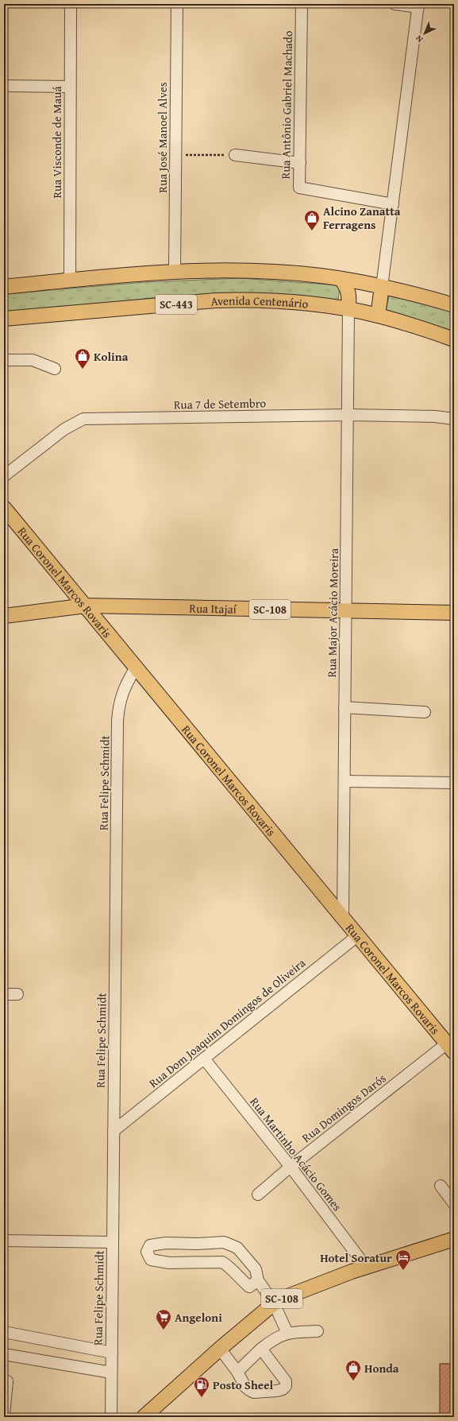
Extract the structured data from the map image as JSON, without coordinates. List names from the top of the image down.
{
  "streets": {
    "main road": [
      "Avenida Centenário",
      "SC-443",
      "Rua Coronel Marcos Rovaris",
      "Rua Itajaí",
      "SC-108"
    ],
    "street": [
      "Rua Antônio Gabriel Machado",
      "Rua José Manoel Alves",
      "Rua Visconde de Mauá",
      "Rua 7 de Setembro",
      "Rua Major Acácio Moreira",
      "Rua Felipe Schmidt",
      "Rua Dom Joaquim Domingos de Oliveira",
      "Rua Domingos Darós",
      "Rua Martinho Acácio Gomes"
    ]
  },
  "crossings": [
    ["Avenida Centenário", "Rua Major Acácio Moreira"],
    ["Rua 7 de Setembro", "Rua Major Acácio Moreira"],
    ["Rua Coronel Marcos Rovaris", "Rua Itajaí"],
    ["Rua Coronel Marcos Rovaris", "SC-108"],
    ["Rua Coronel Marcos Rovaris", "Rua Major Acácio Moreira"],
    ["Rua Coronel Marcos Rovaris", "Rua Felipe Schmidt"],
    ["Rua Coronel Marcos Rovaris", "Rua Dom Joaquim Domingos de Oliveira"],
    ["Rua Coronel Marcos Rovaris", "Rua Domingos Darós"],
    ["Rua Itajaí", "SC-108"],
    ["Rua Itajaí", "Rua Major Acácio Moreira"],
    ["SC-108", "Rua Martinho Acácio Gomes"],
    ["Rua Felipe Schmidt", "Rua Dom Joaquim Domingos de Oliveira"],
    ["Rua Dom Joaquim Domingos de Oliveira", "Rua Martinho Acácio Gomes"],
    ["Rua Domingos Darós", "Rua Martinho Acácio Gomes"]
  ],
  "places": {
    "shop": ["Alcino Zanatta Ferragens", "Kolina", "Honda"],
    "hotel": ["Hotel Soratur"],
    "supermarket": ["Angeloni"],
    "fuel station": ["Posto Sheel"]
  },
  "north": "bottom left"
}
